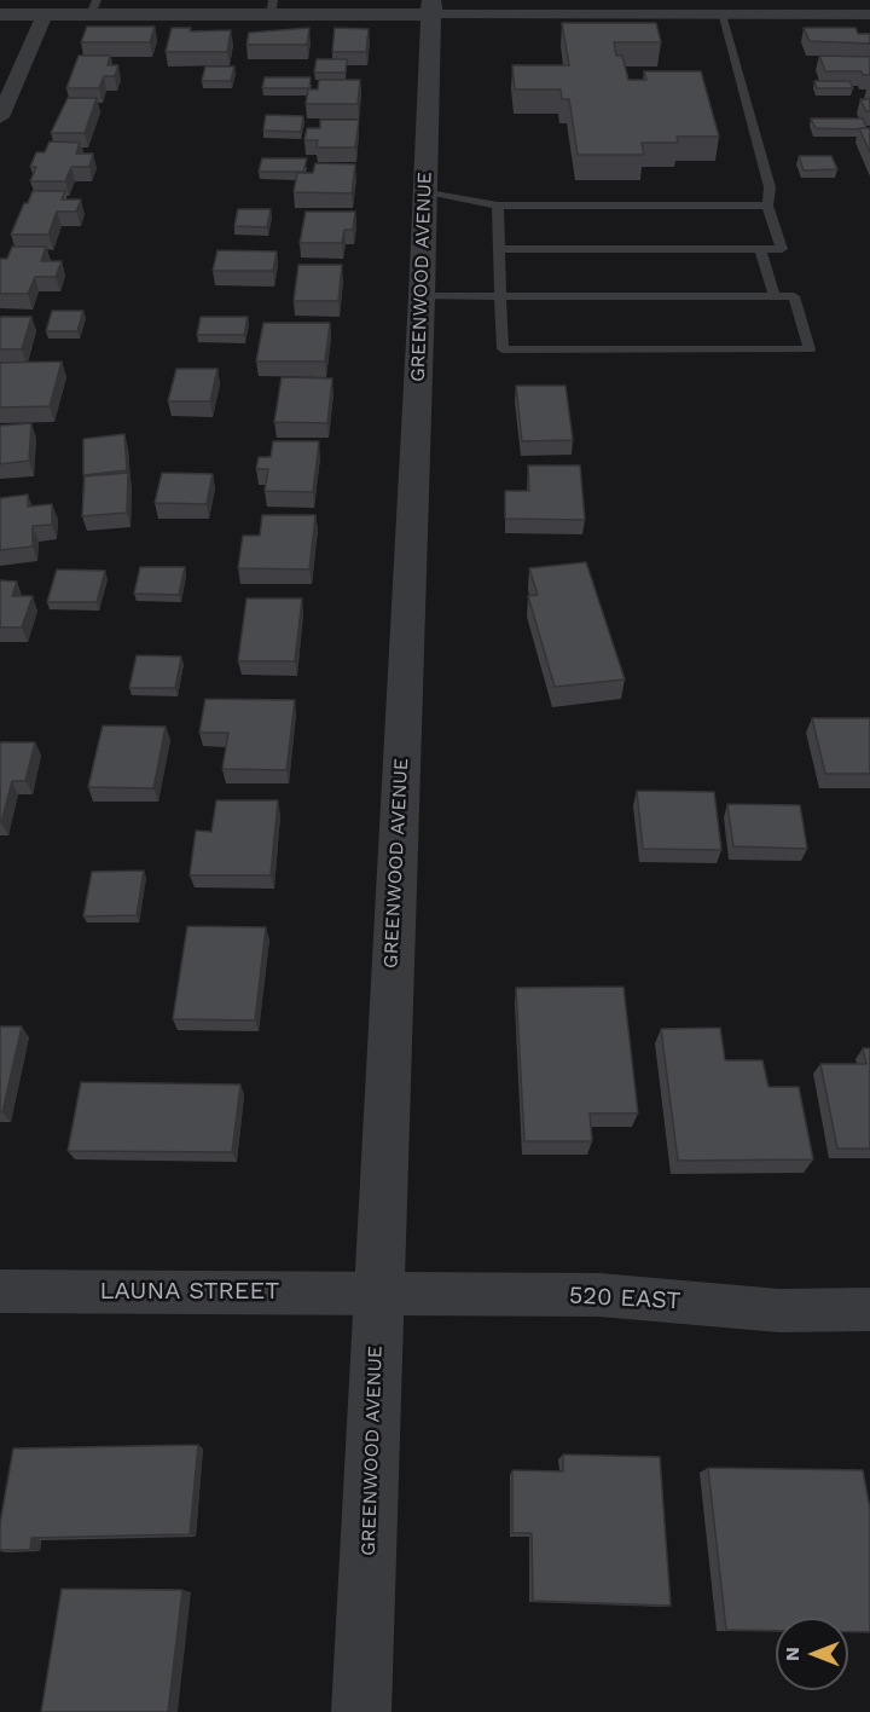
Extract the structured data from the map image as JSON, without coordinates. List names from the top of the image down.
{
  "streets": {
    "street": ["GREENWOOD AVENUE", "LAUNA STREET", "520 EAST"]
  },
  "crossings": [
    ["GREENWOOD AVENUE", "LAUNA STREET"],
    ["GREENWOOD AVENUE", "520 EAST"],
    ["LAUNA STREET", "520 EAST"]
  ],
  "north": "left"
}
